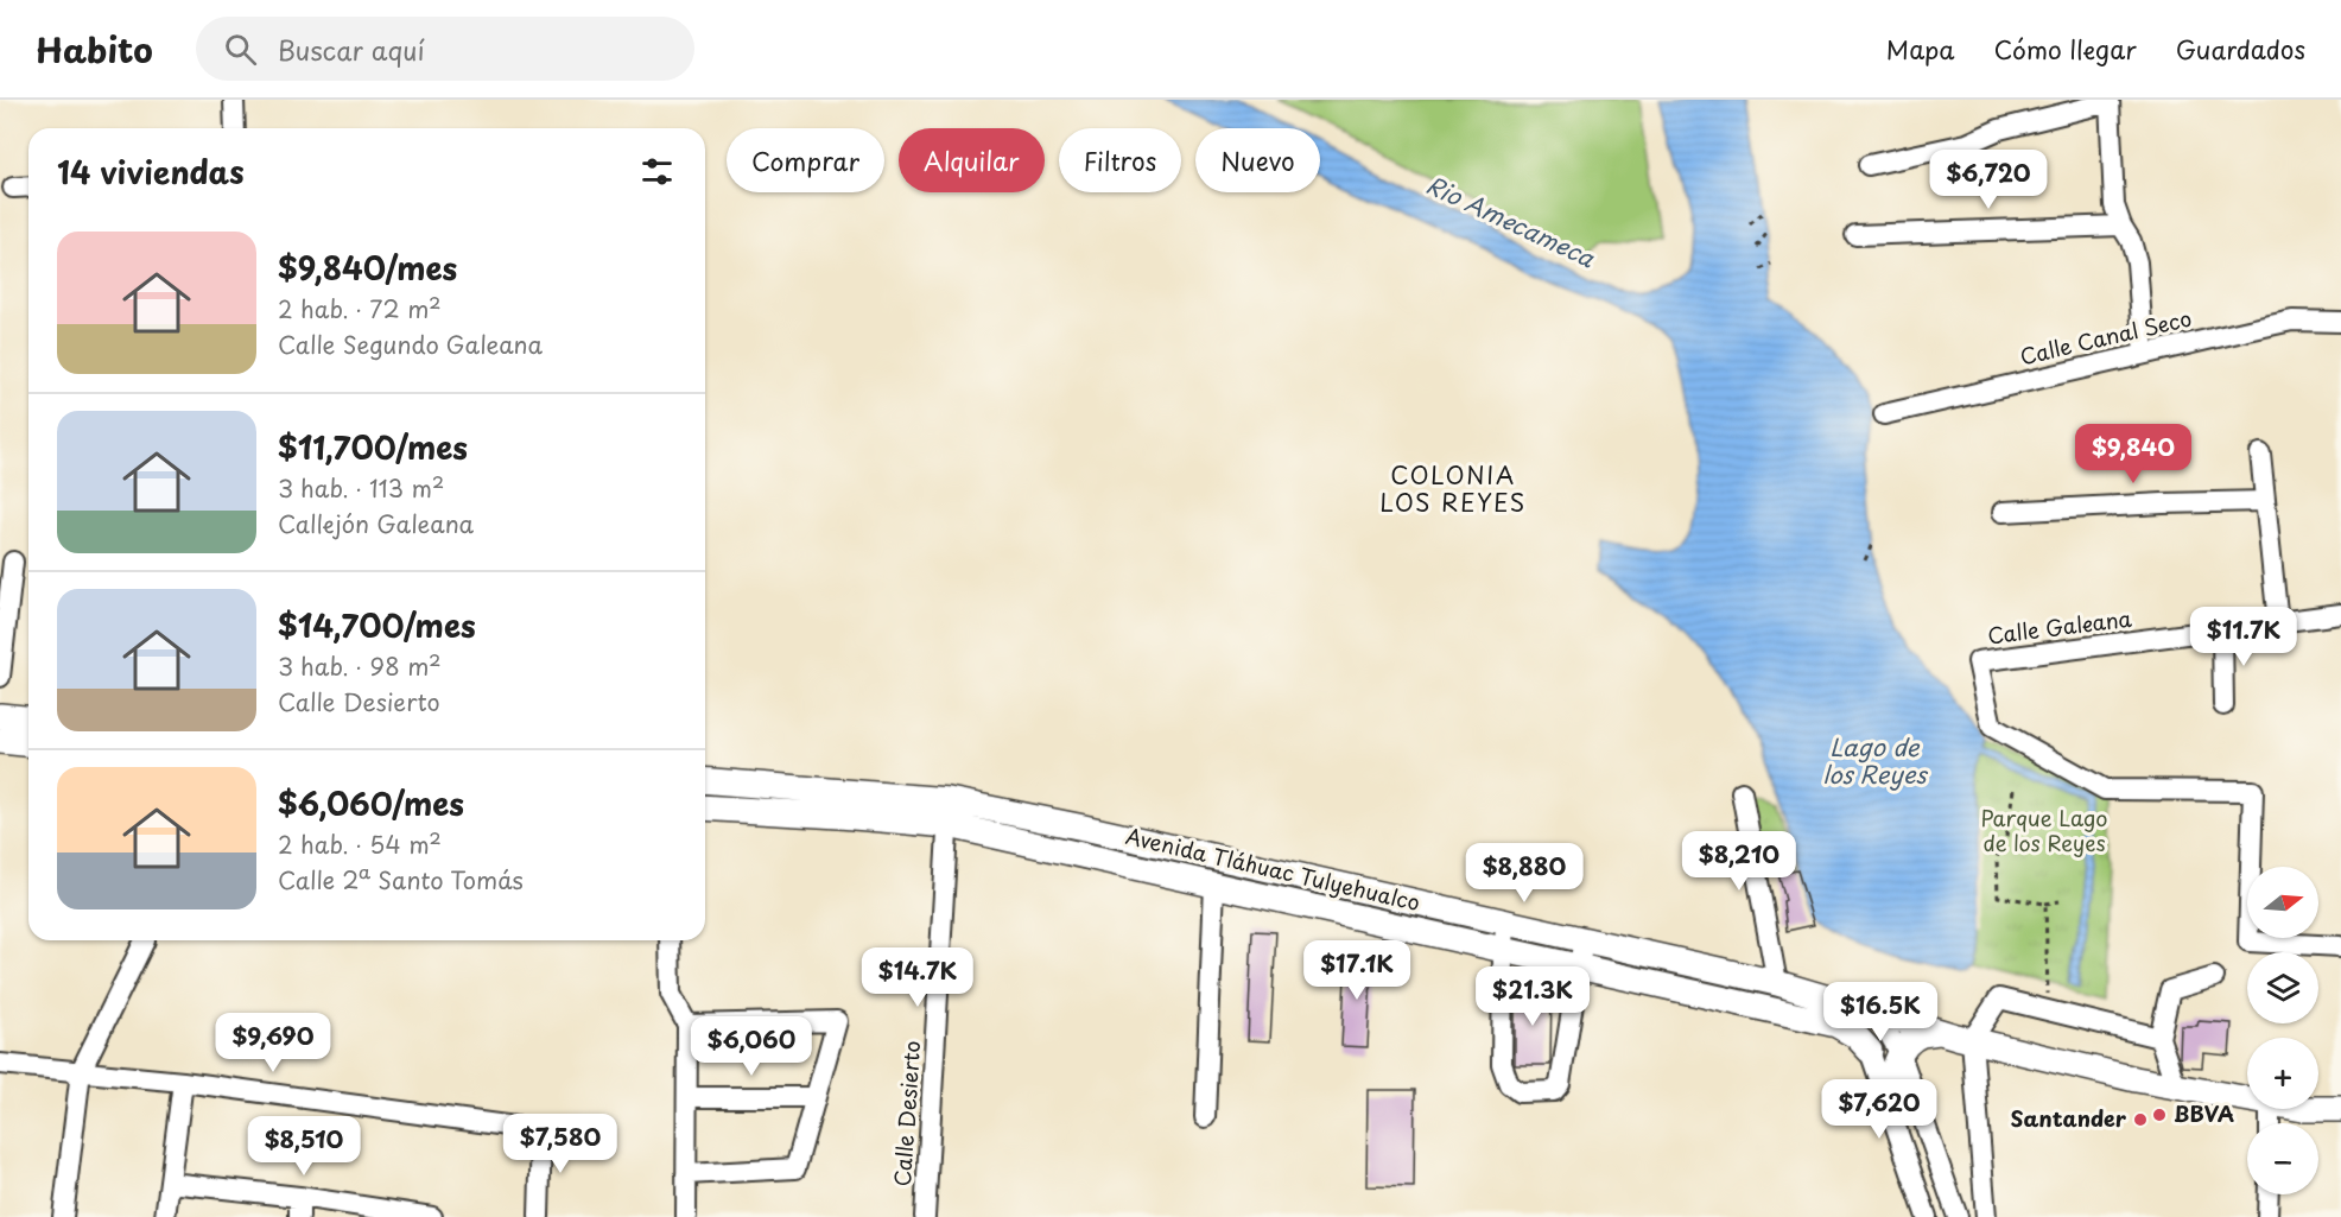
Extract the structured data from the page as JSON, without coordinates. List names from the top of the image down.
{
  "streets": {
    "main road": ["Avenida Tláhuac Tulyehualco"],
    "street": ["Calle Canal Seco", "Calle Galeana", "Calle Desierto"]
  },
  "crossings": [
    ["Avenida Tláhuac Tulyehualco", "Calle Desierto"]
  ],
  "districts": ["COLONIA LOS REYES"],
  "water": ["Rio Amecameca", "Lago de los Reyes"],
  "parks": ["Parque Lago de los Reyes"],
  "places": ["BBVA", "Santander"],
  "north": "right",
  "page": {
    "header": "Habito",
    "search": "Buscar aquí",
    "nav": ["Mapa", "Cómo llegar", "Guardados"],
    "chip": [
      "Comprar",
      "Alquilar",
      "Filtros",
      "Nuevo"
    ],
    "heading": "14 viviendas",
    "price": [
      "$6,720",
      "$9,840",
      "$11.7K",
      "$8,210",
      "$8,880",
      "$17.1K",
      "$14.7K",
      "$21.3K",
      "$16.5K",
      "$9,690",
      "$6,060",
      "$7,620",
      "$7,580",
      "$8,510"
    ],
    "list": [
      {
        "name": "$9,840/mes",
        "note": "2 hab. · 72 m² · Calle Segundo Galeana"
      },
      {
        "name": "$11,700/mes",
        "note": "3 hab. · 113 m² · Callejón Galeana"
      },
      {
        "name": "$14,700/mes",
        "note": "3 hab. · 98 m² · Calle Desierto"
      },
      {
        "name": "$6,060/mes",
        "note": "2 hab. · 54 m² · Calle 2ª Santo Tomás"
      }
    ],
    "map_buttons": ["+", "−"]
  }
}
